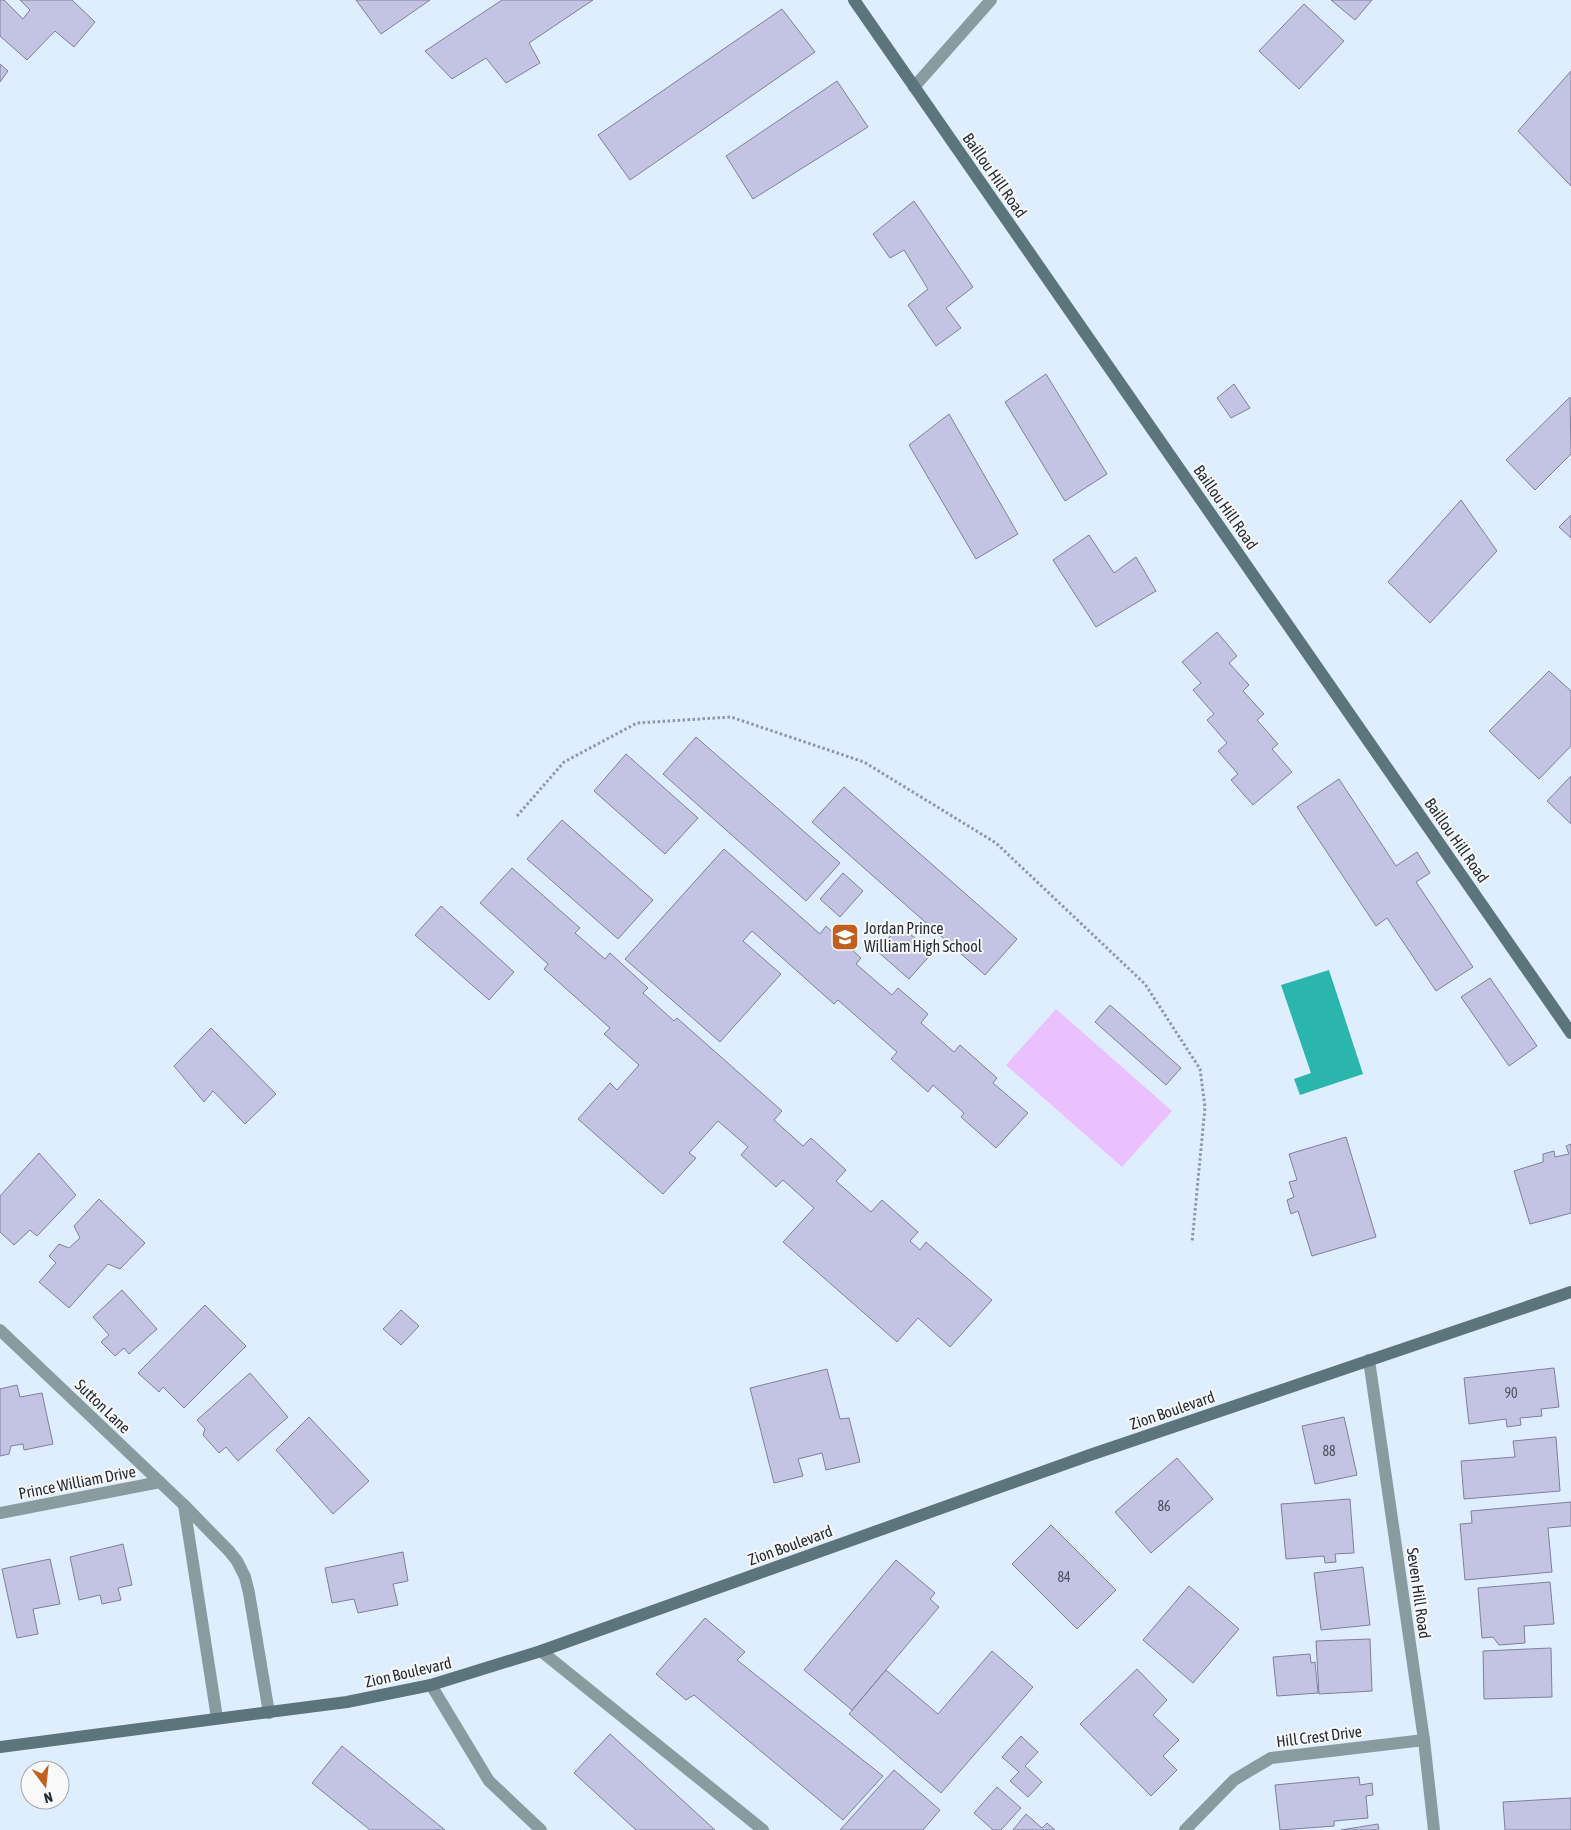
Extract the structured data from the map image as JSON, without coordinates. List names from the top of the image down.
{
  "streets": {
    "main road": ["Baillou Hill Road", "Zion Boulevard"],
    "street": [
      "Sutton Lane",
      "Prince William Drive",
      "Seven Hill Road",
      "Hill Crest Drive"
    ]
  },
  "crossings": [
    ["Sutton Lane", "Zion Boulevard"],
    ["Sutton Lane", "Prince William Drive"],
    ["Zion Boulevard", "Seven Hill Road"],
    ["Seven Hill Road", "Hill Crest Drive"]
  ],
  "places": {
    "school or university": ["Jordan Prince William High School"]
  },
  "house_numbers": [
    "90",
    "88",
    "86",
    "84"
  ],
  "north": "bottom"
}
